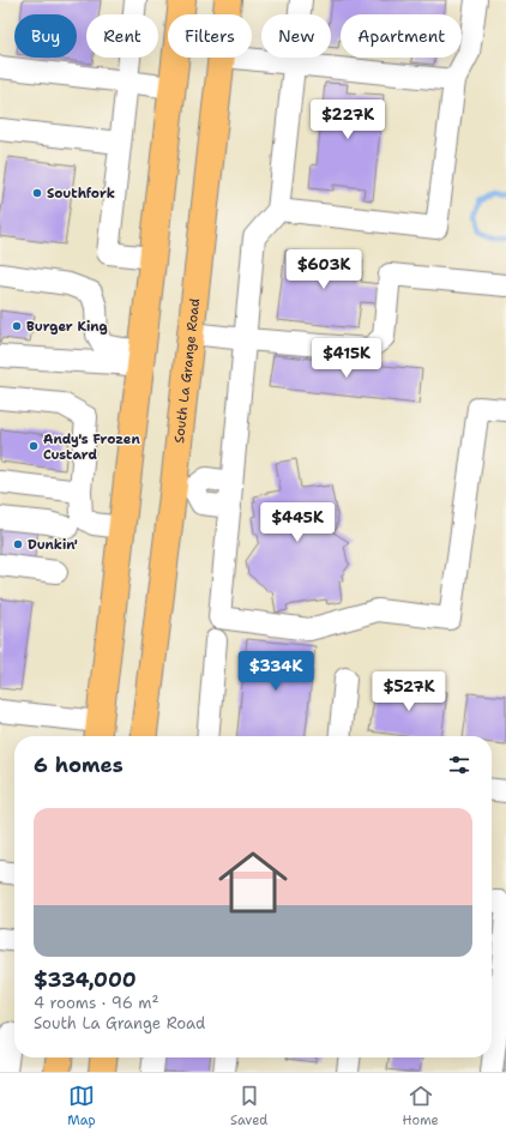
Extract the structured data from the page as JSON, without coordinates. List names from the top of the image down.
{
  "streets": {
    "highway": ["South La Grange Road"]
  },
  "places": [
    "Southfork",
    "Burger King",
    "Andy's Frozen Custard",
    "Dunkin'"
  ],
  "page": {
    "chip": [
      "Buy",
      "Rent",
      "Filters",
      "New",
      "Apartment"
    ],
    "price": [
      "$227K",
      "$603K",
      "$415K",
      "$445K",
      "$334K",
      "$527K"
    ],
    "heading": "6 homes",
    "list": [
      {
        "name": "$334,000",
        "note": "4 rooms · 96 m² · South La Grange Road"
      }
    ],
    "tabs": ["Map", "Saved", "Home"]
  }
}
